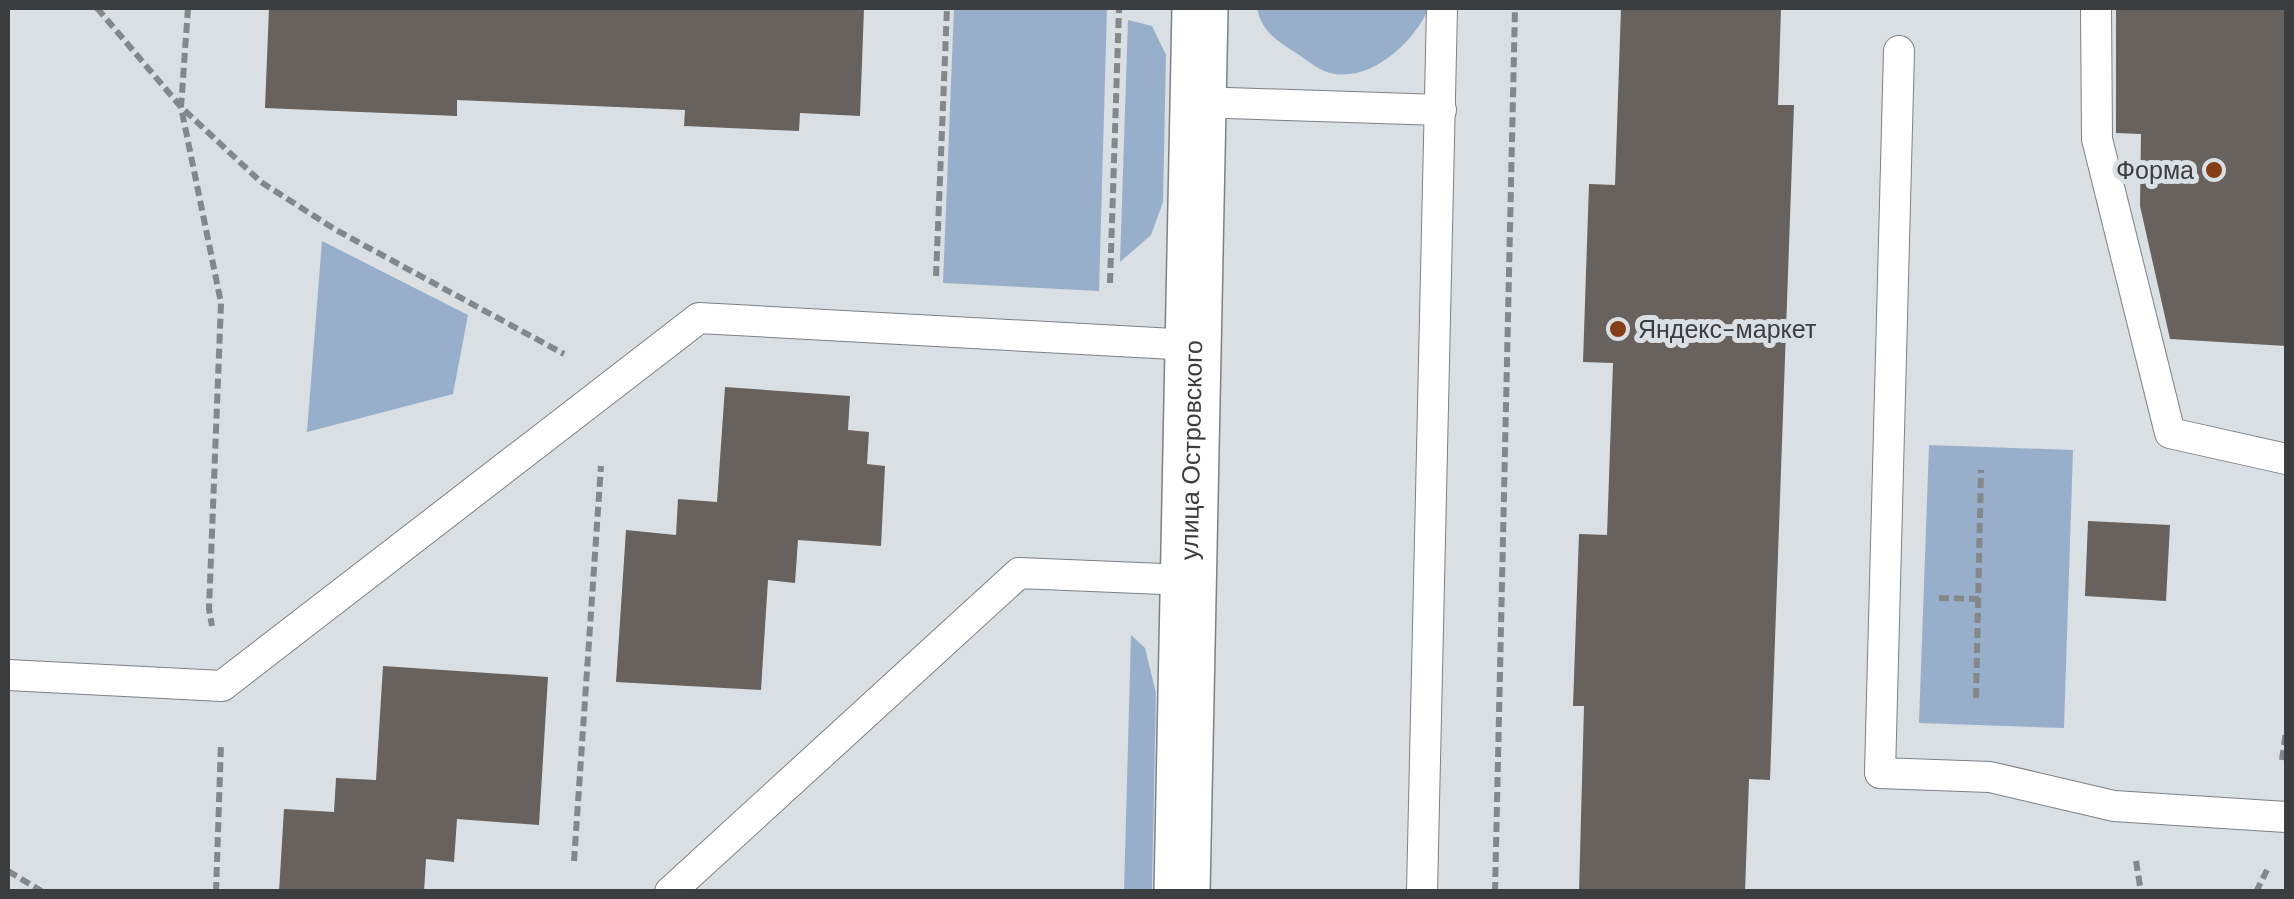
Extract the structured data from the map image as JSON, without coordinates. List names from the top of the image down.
{
  "streets": {
    "street": ["улица Островского"]
  },
  "places": ["Форма", "Яндекс-маркет"]
}
